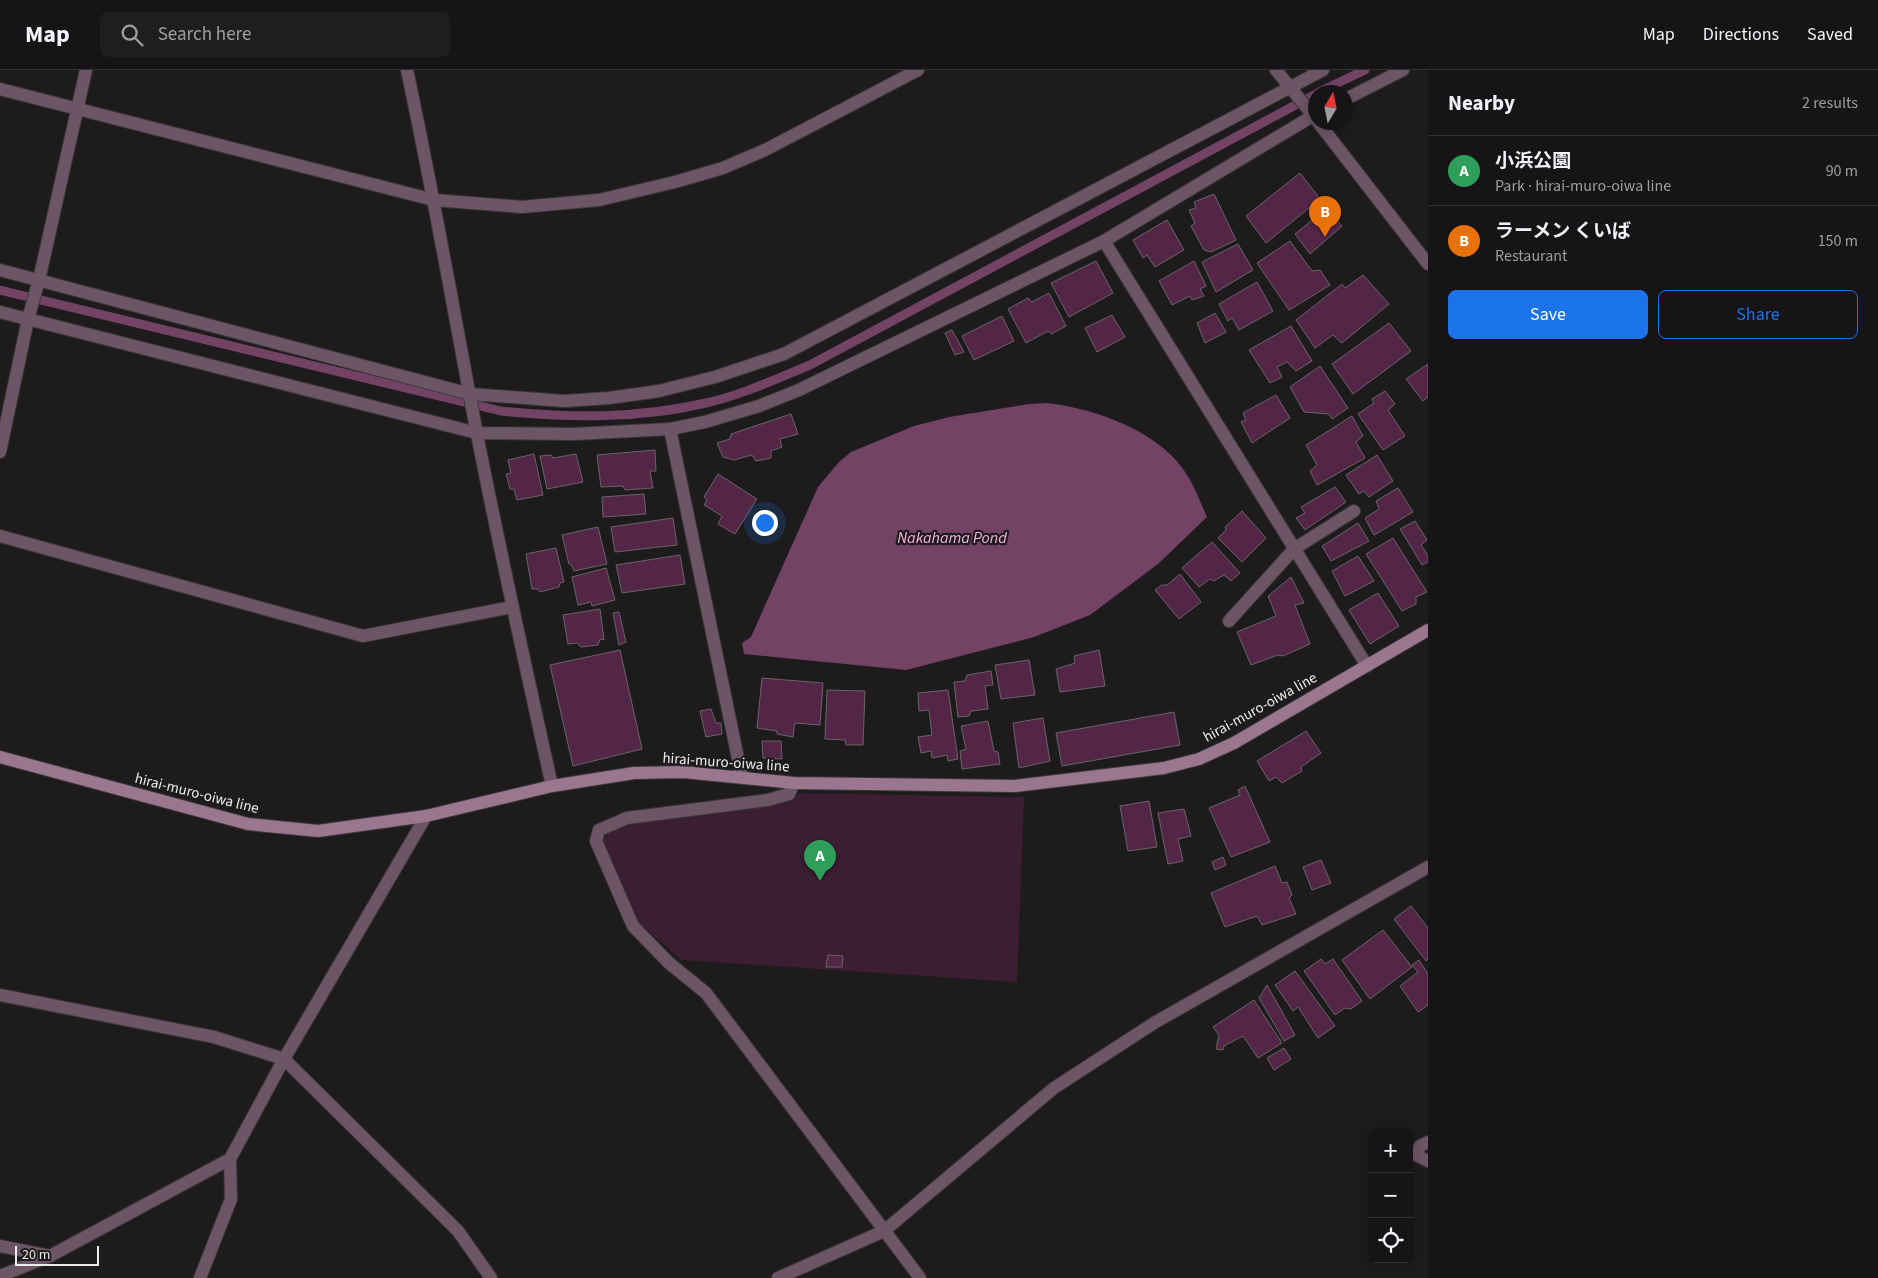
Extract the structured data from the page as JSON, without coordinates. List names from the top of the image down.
{
  "streets": {
    "main road": ["hirai-muro-oiwa line"]
  },
  "water": ["Nakahama Pond"],
  "scale_bar": "20 m",
  "north": "top",
  "page": {
    "header": "Map",
    "search": "Search here",
    "nav": ["Map", "Directions", "Saved"],
    "heading": ["Nearby", "2 results"],
    "list": [
      {
        "mark": "A",
        "name": "小浜公園",
        "note": "Park · hirai-muro-oiwa line",
        "value": "90 m"
      },
      {
        "mark": "B",
        "name": "ラーメン くいば",
        "note": "Restaurant",
        "value": "150 m"
      }
    ],
    "pins": ["B", "A"],
    "buttons": ["Save", "Share"],
    "map_buttons": ["+", "−"],
    "scale": "20 m"
  }
}
